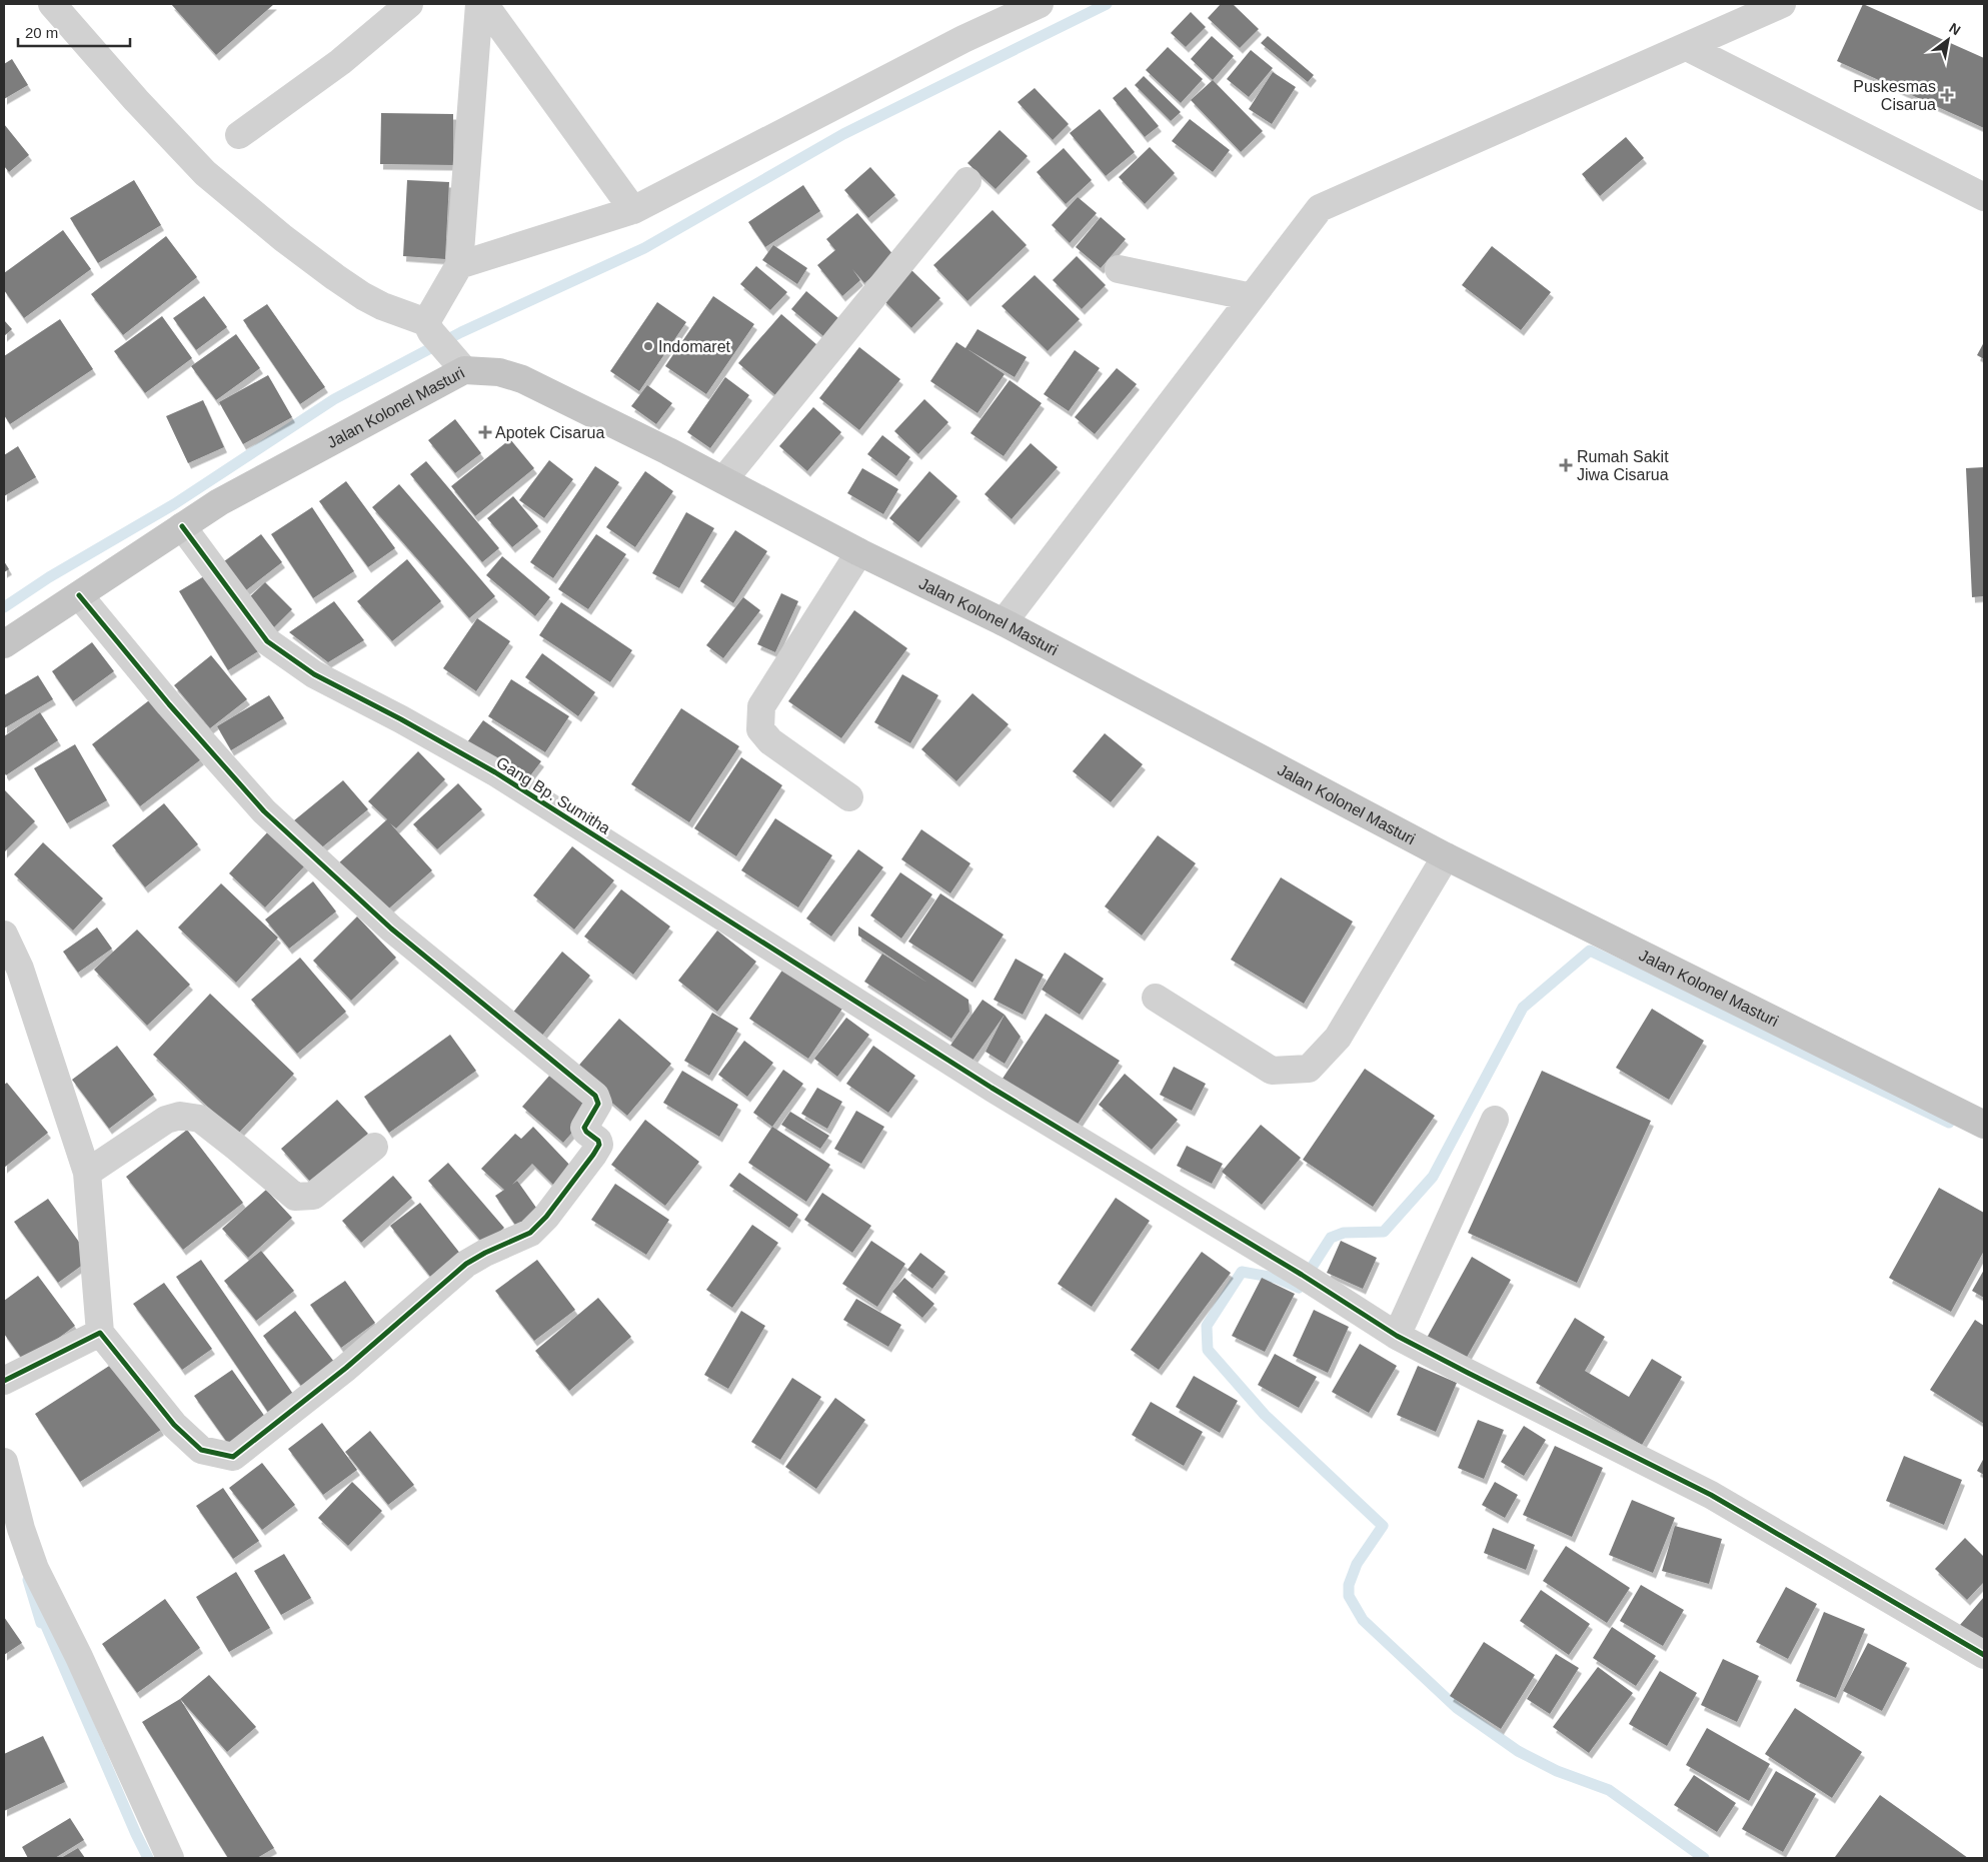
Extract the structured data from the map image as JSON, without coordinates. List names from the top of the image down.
{
  "streets": {
    "main road": ["Jalan Kolonel Masturi"],
    "street": ["Gang Bp. Sumitha"]
  },
  "crossings": [
    ["Jalan Kolonel Masturi", "Gang Bp. Sumitha"]
  ],
  "places": {
    "health": ["Puskesmas Cisarua", "Apotek Cisarua", "Rumah Sakit Jiwa Cisarua"],
    "other": ["Indomaret"]
  },
  "scale_bar": "20 m",
  "north": "top right"
}
